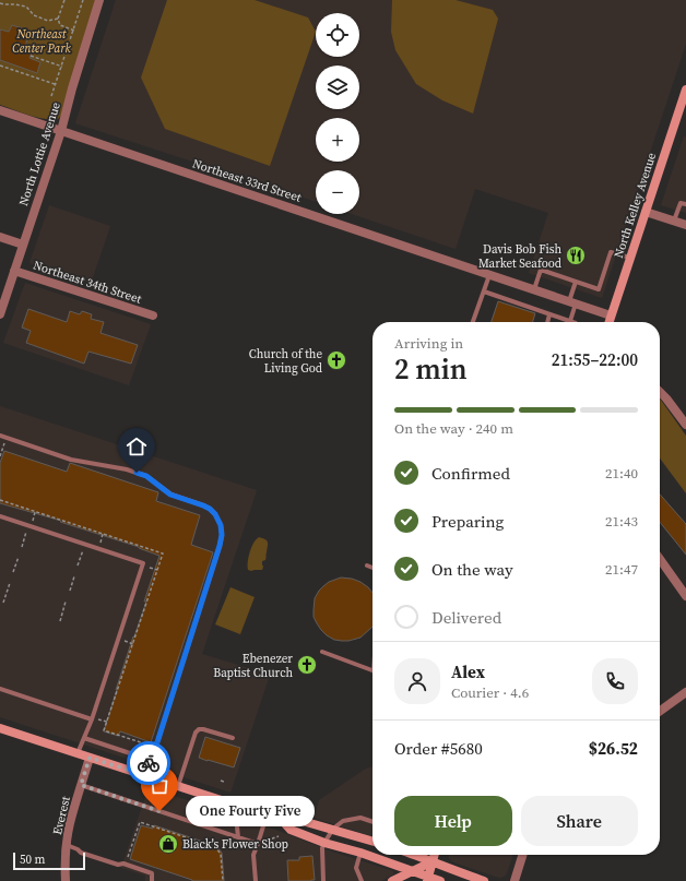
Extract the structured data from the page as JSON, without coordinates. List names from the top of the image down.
{
  "streets": {
    "main road": ["North Kelley Avenue"],
    "street": [
      "North Lottie Avenue",
      "Northeast 33rd Street",
      "Northeast 34th Street",
      "Everest"
    ]
  },
  "crossings": [
    ["North Lottie Avenue", "Northeast 33rd Street"],
    ["North Lottie Avenue", "Northeast 34th Street"],
    ["Northeast 33rd Street", "North Kelley Avenue"]
  ],
  "parks": ["Northeast Center Park"],
  "places": {
    "restaurant": ["Davis Bob Fish Market Seafood"],
    "church": ["Church of the Living God", "Ebenezer Baptist Church"],
    "other": ["One Fourty Five"],
    "shop": ["Black's Flower Shop"]
  },
  "scale_bar": "50 m",
  "page": {
    "map_buttons": ["+", "−"],
    "heading": ["2 min", "Arriving in", "21:55–22:00"],
    "panel": [
      "Alex",
      "Courier · 4.6",
      "Order #5680",
      "$26.52"
    ],
    "bar": "On the way · 240 m",
    "list": [
      ["Confirmed", "21:40"],
      ["Preparing", "21:43"],
      ["On the way", "21:47"],
      "Delivered"
    ],
    "buttons": ["Help", "Share"],
    "bubble": "One Fourty Five",
    "scale": "50 m"
  }
}
